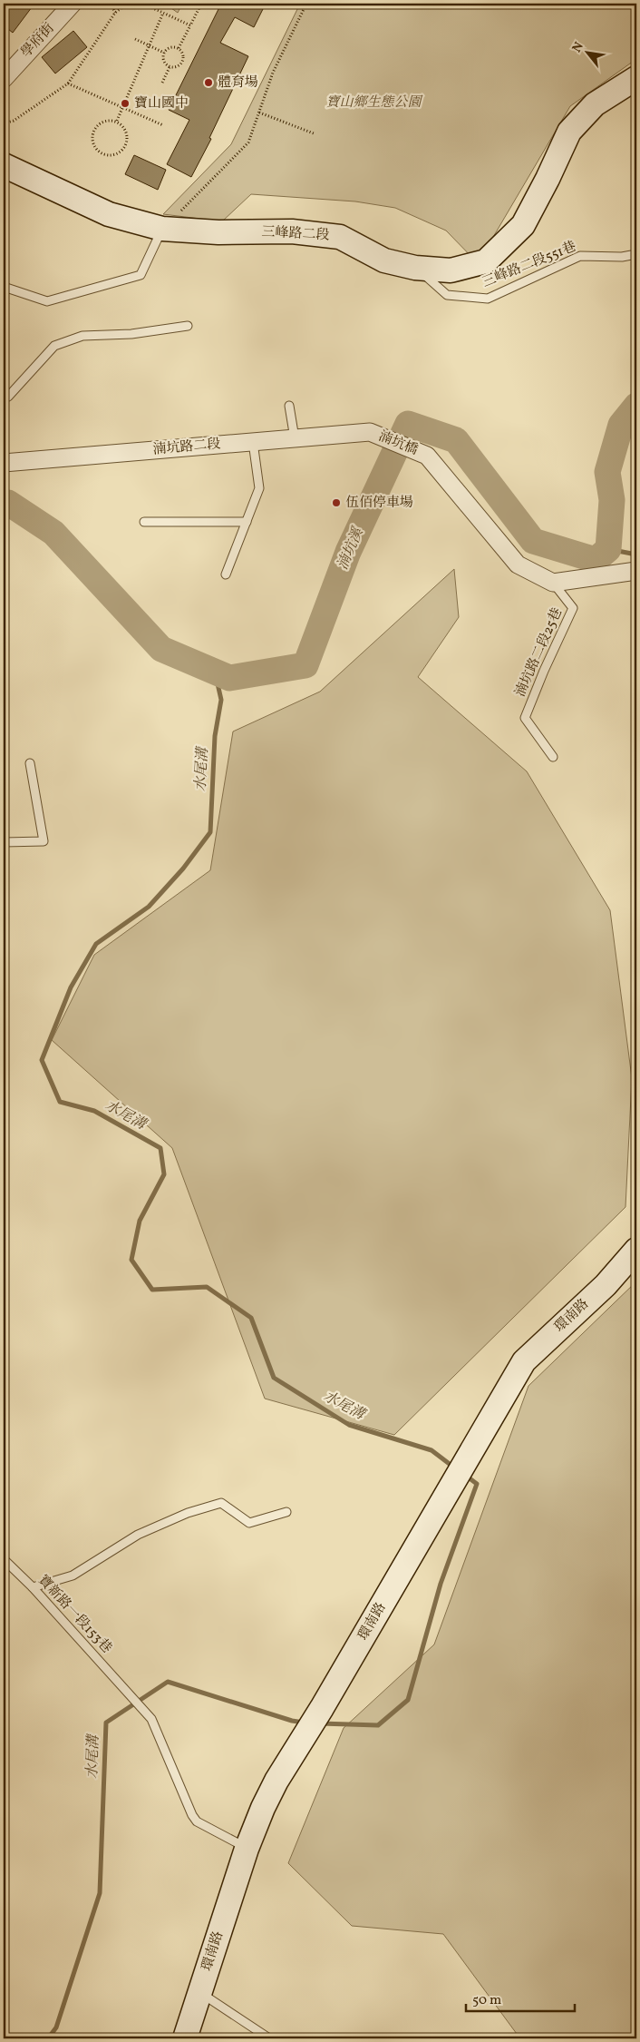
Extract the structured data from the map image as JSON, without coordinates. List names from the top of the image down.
{
  "streets": {
    "street": [
      "學府街",
      "三峰路二段",
      "湳坑橋",
      "湳坑路二段",
      "環南路"
    ],
    "lane": ["三峰路二段551巷", "湳坑路二段25巷", "寶新路一段153巷"]
  },
  "crossings": [
    ["三峰路二段", "三峰路二段551巷"],
    ["湳坑橋", "湳坑路二段"],
    ["湳坑橋", "湳坑路二段25巷"],
    ["環南路", "寶新路一段153巷"]
  ],
  "water": ["湳坑溪", "水尾溝"],
  "parks": ["寶山鄉生態公園"],
  "places": ["體育場", "寶山國中", "伍佰停車場"],
  "scale_bar": "50 m",
  "north": "top left"
}
